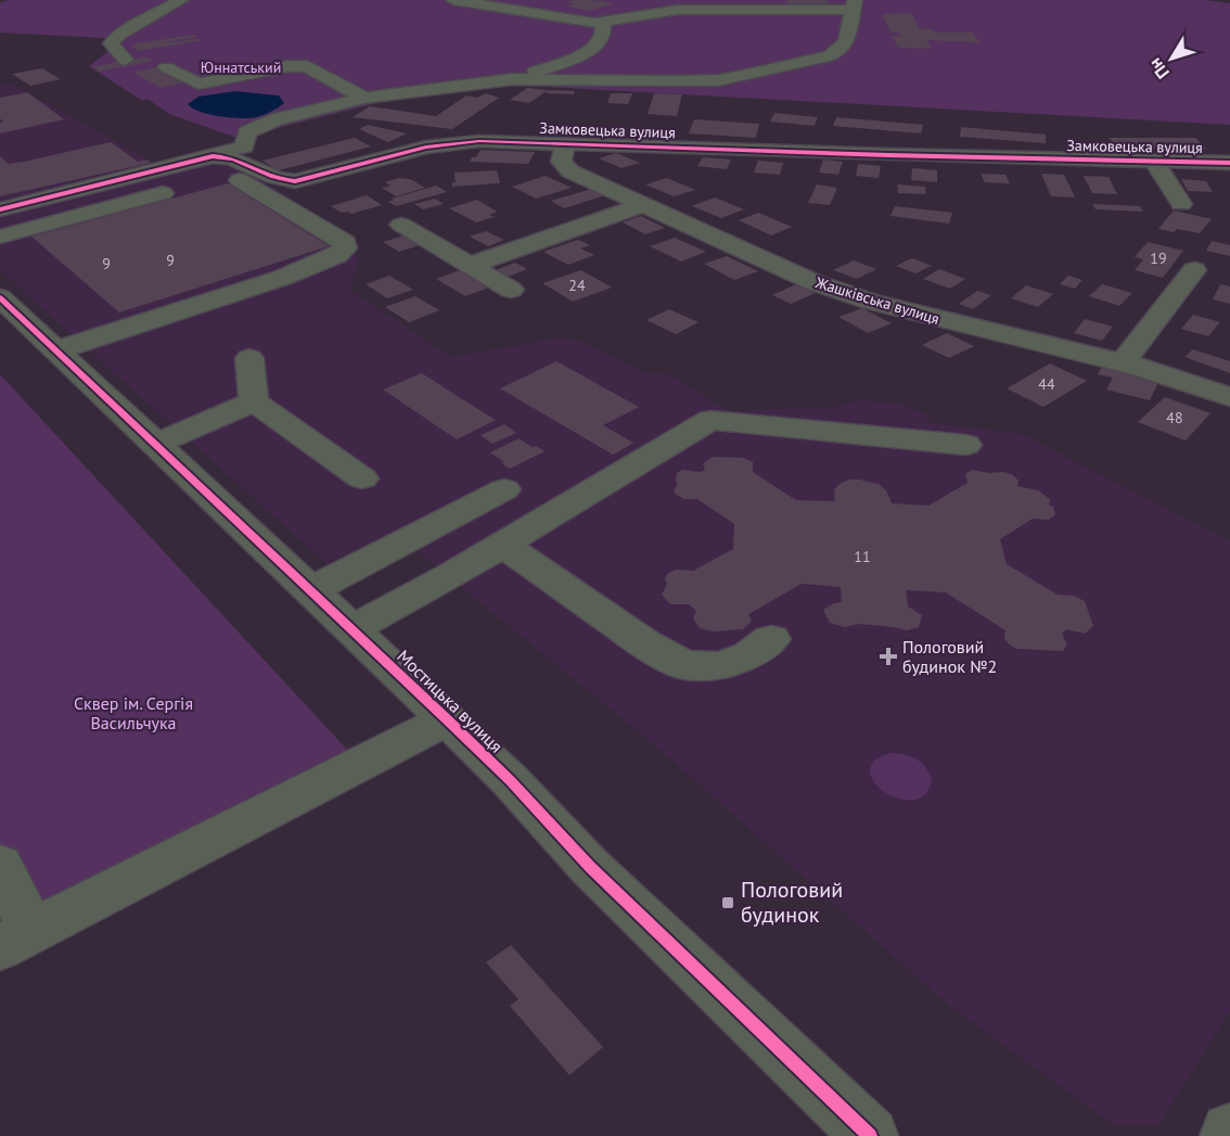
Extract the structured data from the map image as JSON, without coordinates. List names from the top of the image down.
{
  "streets": {
    "street": ["Замковецька вулиця", "Жашківська вулиця", "Мостицька вулиця"]
  },
  "crossings": [
    ["Замковецька вулиця", "Жашківська вулиця"]
  ],
  "parks": ["Юннатський", "Сквер ім. Сергія Васильчука"],
  "places": {
    "health": ["Пологовий будинок №2"],
    "transit": ["Пологовий будинок"]
  },
  "house_numbers": [
    "19",
    "9",
    "9",
    "24",
    "44",
    "48",
    "11"
  ],
  "north": "bottom left"
}
